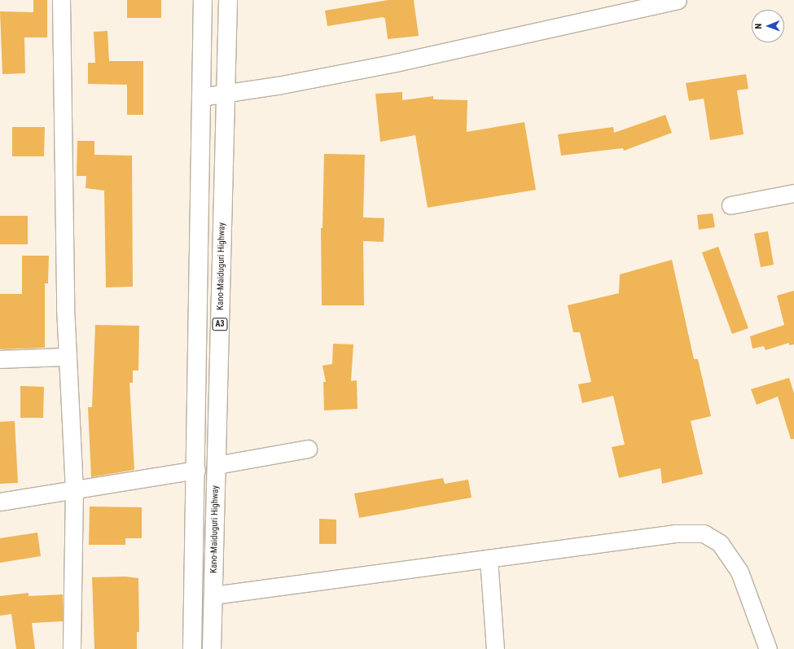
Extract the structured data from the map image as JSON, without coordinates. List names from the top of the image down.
{
  "streets": {
    "highway": ["Kano-Maiduguri Highway", "A3"]
  },
  "north": "left"
}
